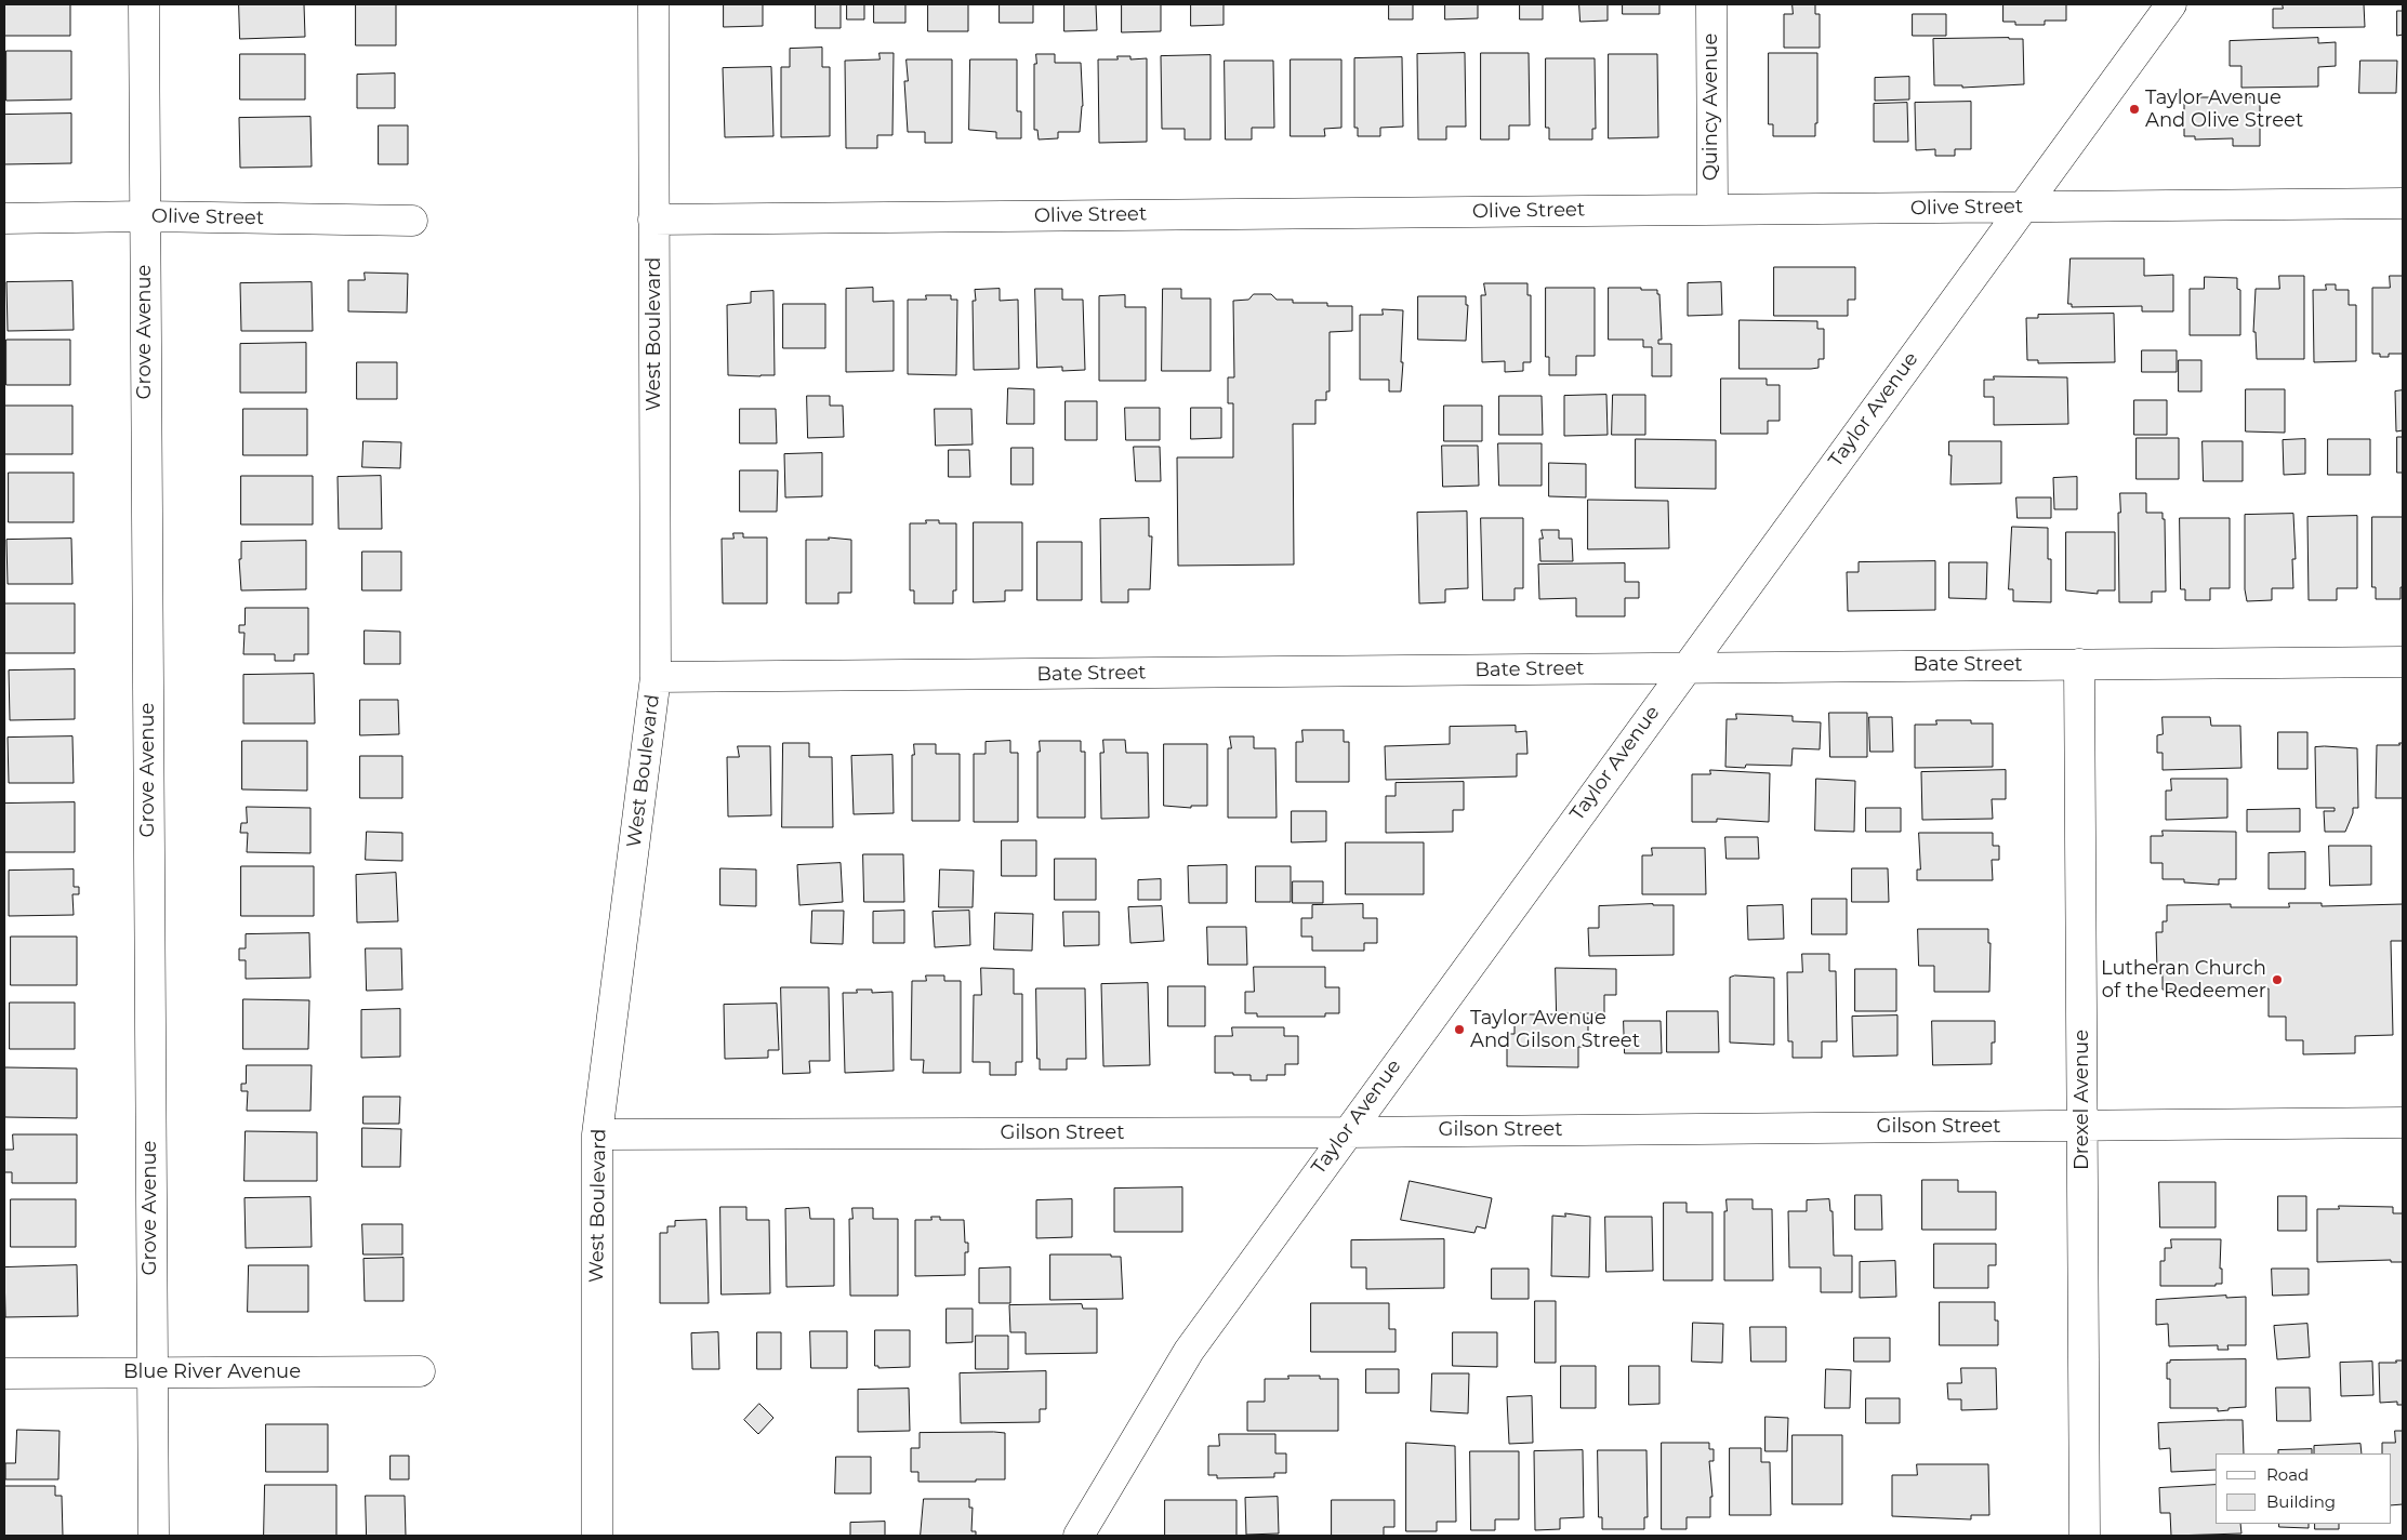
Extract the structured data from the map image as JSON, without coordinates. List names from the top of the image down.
{
  "streets": {
    "street": [
      "Quincy Avenue",
      "Olive Street",
      "Grove Avenue",
      "West Boulevard",
      "Taylor Avenue",
      "Bate Street",
      "Drexel Avenue",
      "Gilson Street",
      "Blue River Avenue"
    ]
  },
  "crossings": [
    ["Quincy Avenue", "Olive Street"],
    ["Olive Street", "Grove Avenue"],
    ["Olive Street", "West Boulevard"],
    ["Olive Street", "Taylor Avenue"],
    ["Grove Avenue", "Blue River Avenue"],
    ["West Boulevard", "Bate Street"],
    ["West Boulevard", "Gilson Street"],
    ["Taylor Avenue", "Bate Street"],
    ["Taylor Avenue", "Gilson Street"],
    ["Bate Street", "Drexel Avenue"],
    ["Drexel Avenue", "Gilson Street"]
  ],
  "places": ["Taylor Avenue And Olive Street", "Lutheran Church of the Redeemer", "Taylor Avenue And Gilson Street"],
  "legend": ["Road", "Building"]
}
